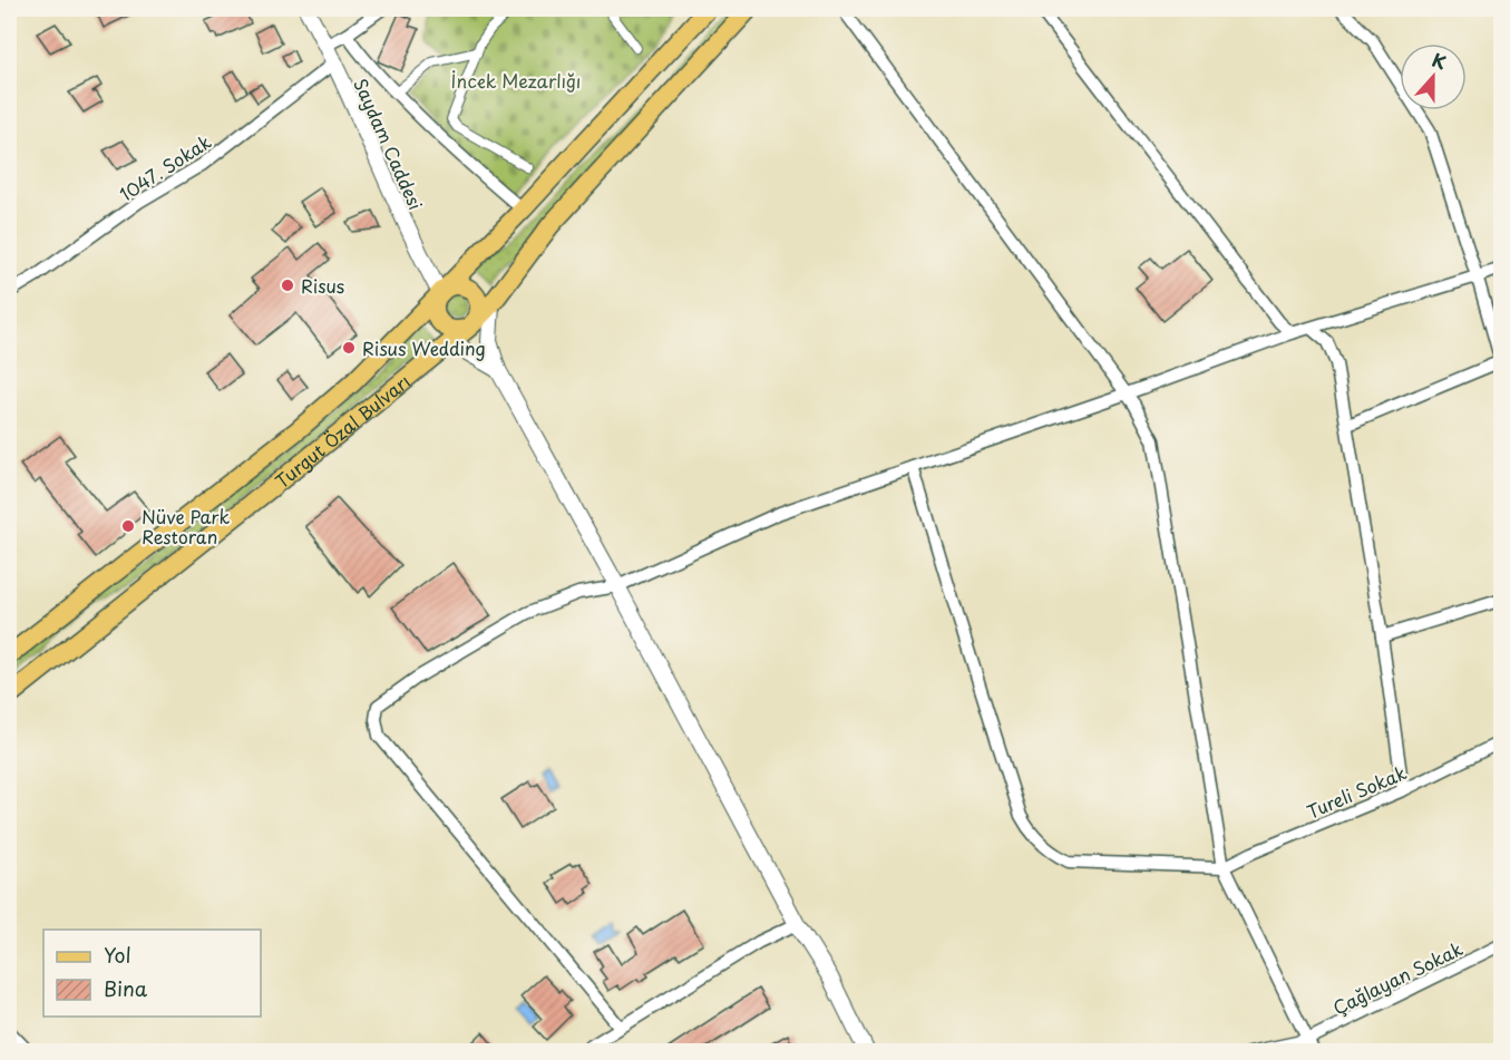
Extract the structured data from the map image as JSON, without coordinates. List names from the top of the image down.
{
  "streets": {
    "main road": ["Turgut Özal Bulvarı"],
    "street": [
      "Saydam Caddesi",
      "1047. Sokak",
      "Tureli Sokak",
      "Çağlayan Sokak"
    ]
  },
  "crossings": [
    ["Saydam Caddesi", "1047. Sokak"],
    ["Saydam Caddesi", "Turgut Özal Bulvarı"]
  ],
  "parks": ["İncek Mezarlığı"],
  "places": ["Risus", "Risus Wedding", "Nüve Park Restoran"],
  "legend": ["Yol", "Bina"],
  "north": "top"
}
